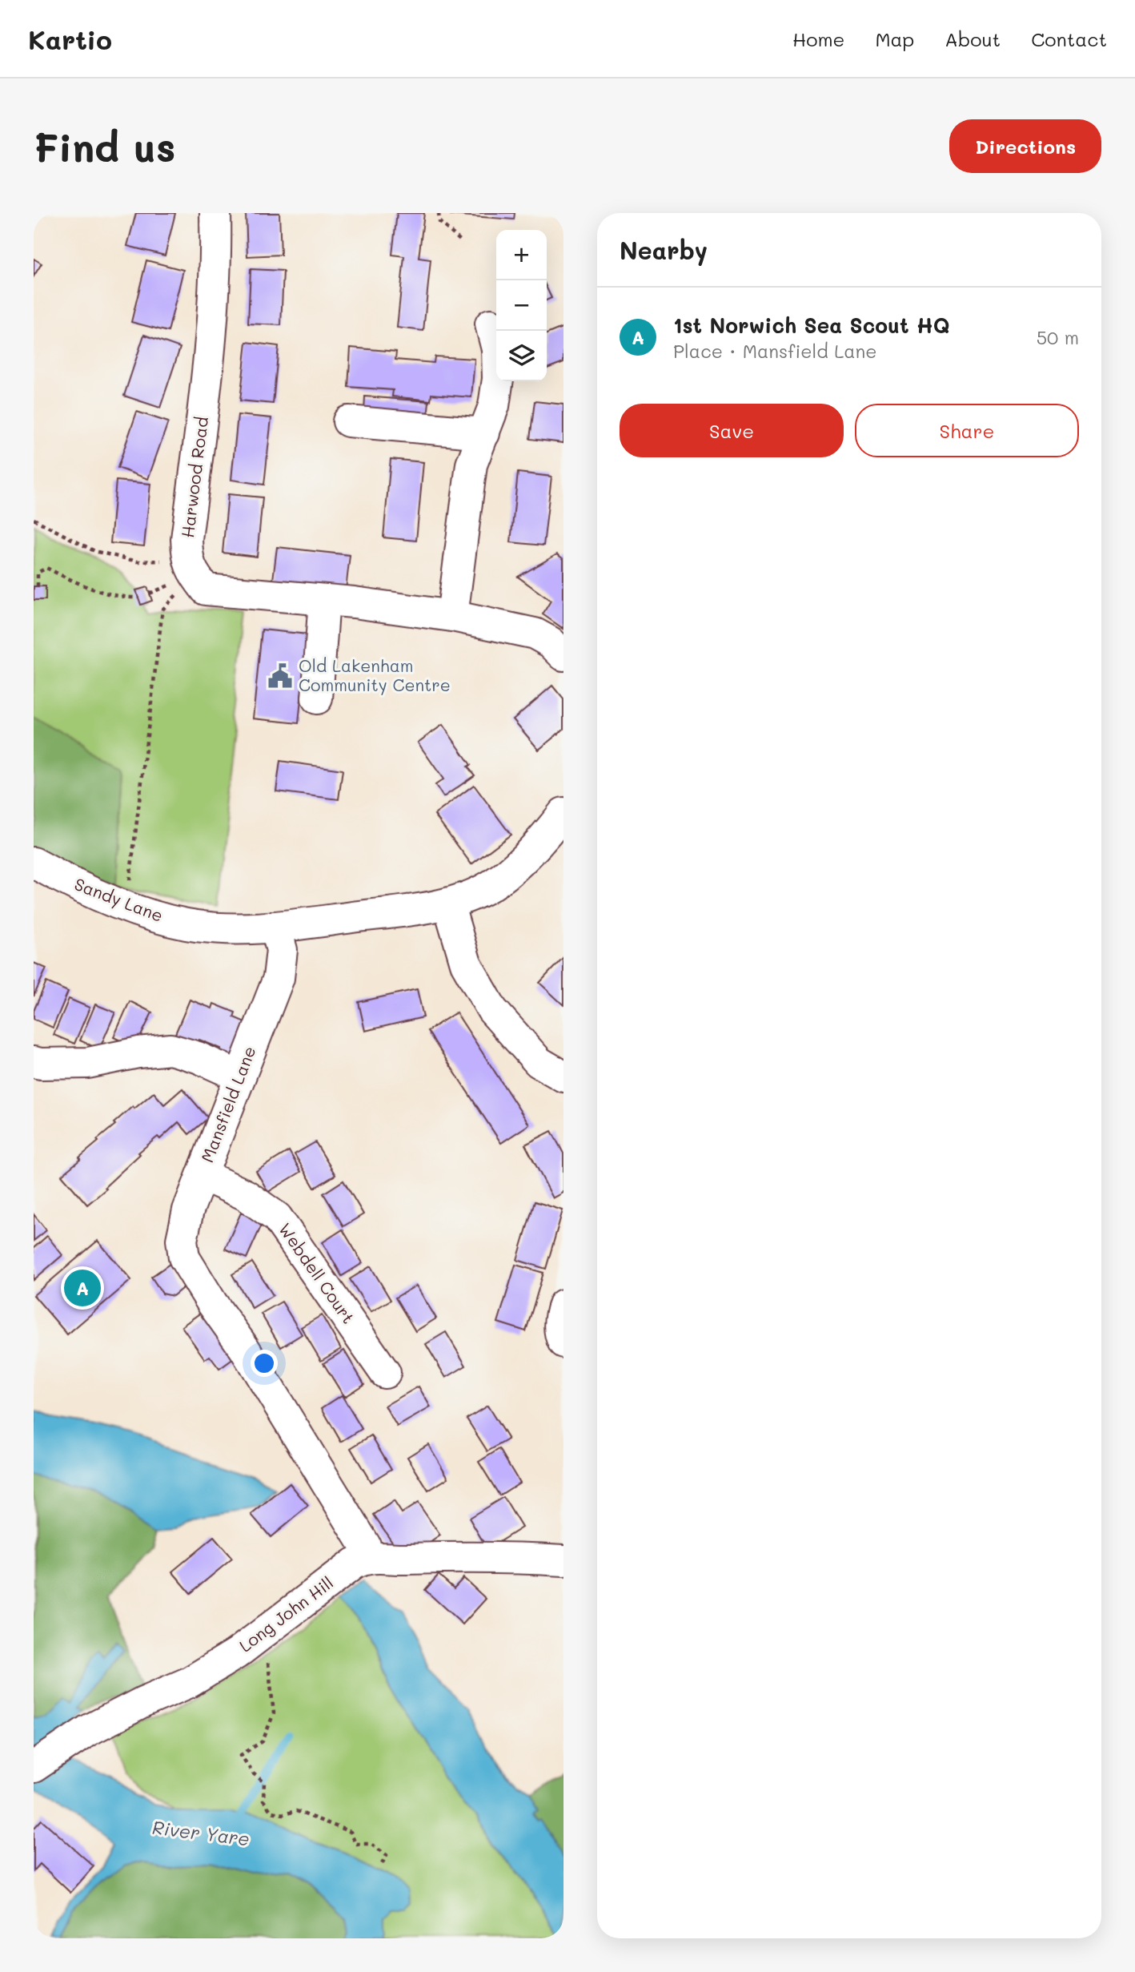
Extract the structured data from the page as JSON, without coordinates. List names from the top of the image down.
{
  "streets": {
    "street": [
      "Harwood Road",
      "Sandy Lane",
      "Mansfield Lane",
      "Webdell Court",
      "Long John Hill"
    ]
  },
  "crossings": [
    ["Sandy Lane", "Mansfield Lane"],
    ["Mansfield Lane", "Webdell Court"],
    ["Mansfield Lane", "Long John Hill"]
  ],
  "water": ["River Yare"],
  "places": {
    "public building": ["Old Lakenham Community Centre"]
  },
  "page": {
    "header": "Kartio",
    "nav": [
      "Home",
      "Map",
      "About",
      "Contact"
    ],
    "buttons": [
      "Directions",
      ["Save", "Share"]
    ],
    "title": "Find us",
    "heading": "Nearby",
    "map_buttons": ["+", "−"],
    "list": [
      {
        "mark": "A",
        "name": "1st Norwich Sea Scout HQ",
        "note": "Place · Mansfield Lane",
        "value": "50 m"
      }
    ],
    "pins": "A"
  }
}
